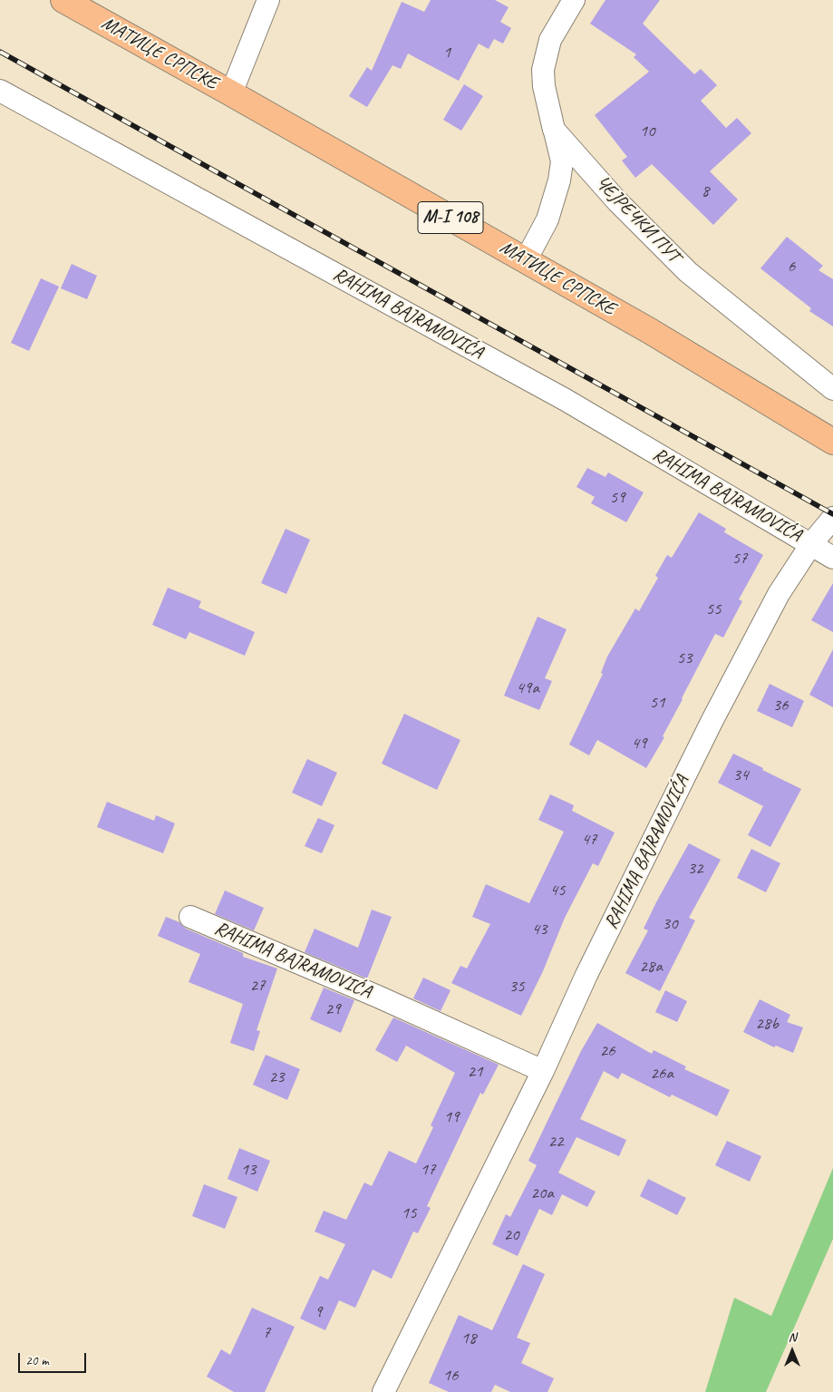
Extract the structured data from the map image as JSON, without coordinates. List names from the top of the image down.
{
  "streets": {
    "main road": ["МАТИЦЕ СРПСКЕ", "M-I 108"],
    "street": ["ЧЕЈРЕЧКИ ПУТ", "RAHIMA BAJRAMOVIĆA"]
  },
  "house_numbers": [
    "1",
    "10",
    "8",
    "6",
    "59",
    "57",
    "55",
    "53",
    "49a",
    "51",
    "36",
    "49",
    "34",
    "47",
    "32",
    "45",
    "30",
    "43",
    "28a",
    "27",
    "35",
    "29",
    "28b",
    "26",
    "21",
    "26a",
    "23",
    "19",
    "22",
    "13",
    "17",
    "20a",
    "15",
    "20",
    "9",
    "7",
    "18",
    "16"
  ],
  "scale_bar": "20 m",
  "north": "top"
}
